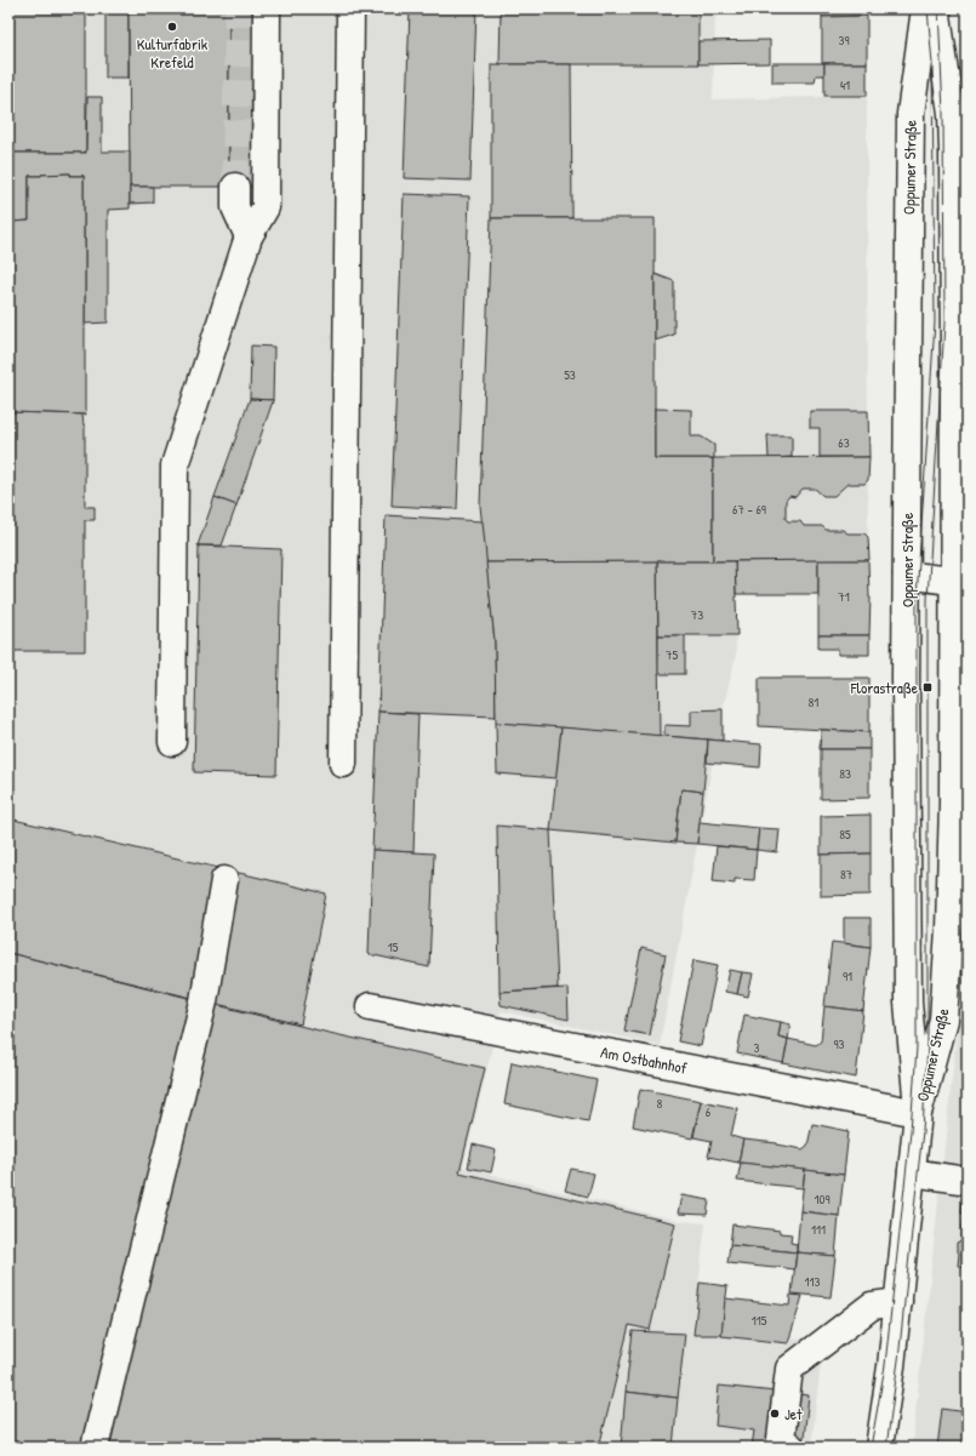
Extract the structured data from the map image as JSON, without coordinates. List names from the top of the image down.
{
  "streets": {
    "main road": ["Oppumer Straße", "Am Ostbahnhof"]
  },
  "crossings": [
    ["Oppumer Straße", "Am Ostbahnhof"]
  ],
  "places": {
    "other": ["Kulturfabrik Krefeld", "Jet"],
    "transit": ["Florastraße"]
  },
  "house_numbers": [
    "39",
    "41",
    "53",
    "63",
    "67 - 69",
    "71",
    "73",
    "75",
    "81",
    "83",
    "85",
    "87",
    "15",
    "91",
    "93",
    "3",
    "8",
    "6",
    "109",
    "111",
    "113",
    "115"
  ]
}
